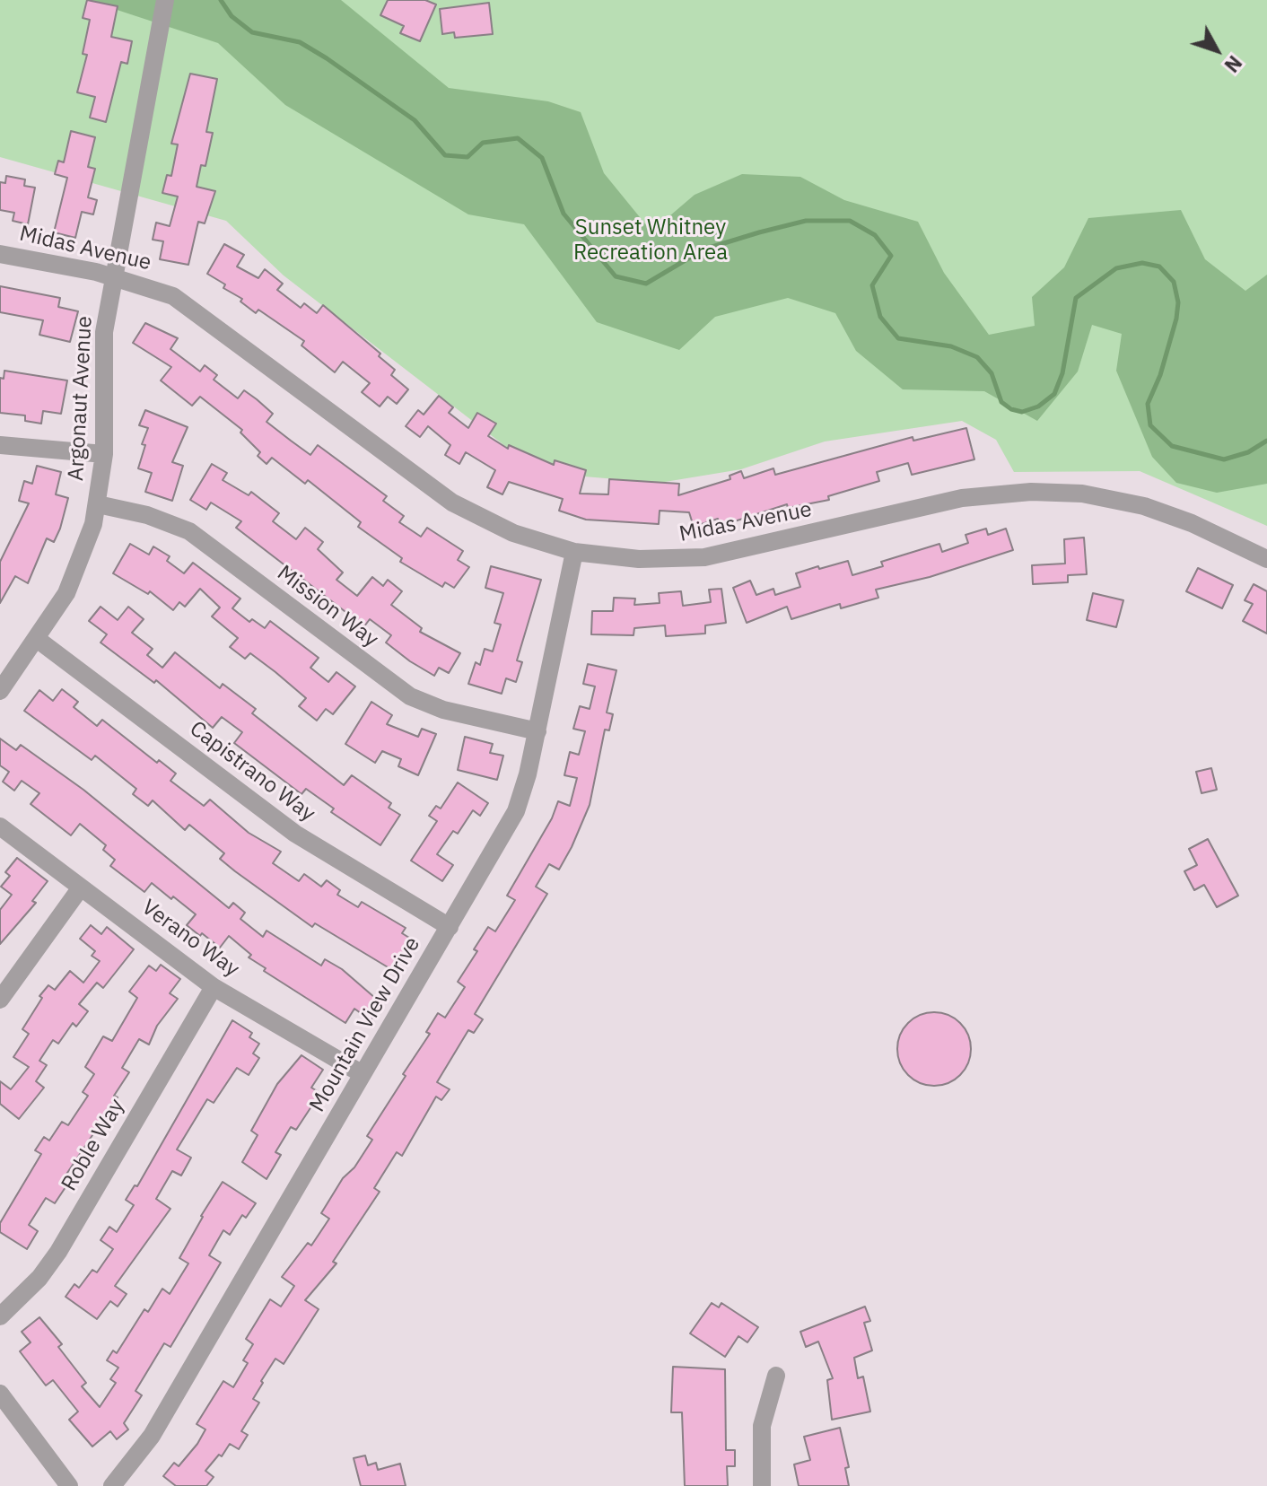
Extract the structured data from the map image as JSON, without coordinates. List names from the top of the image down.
{
  "streets": {
    "street": [
      "Midas Avenue",
      "Argonaut Avenue",
      "Mission Way",
      "Capistrano Way",
      "Verano Way",
      "Mountain View Drive",
      "Roble Way"
    ]
  },
  "crossings": [
    ["Midas Avenue", "Argonaut Avenue"],
    ["Midas Avenue", "Mountain View Drive"],
    ["Argonaut Avenue", "Mission Way"],
    ["Argonaut Avenue", "Capistrano Way"],
    ["Mission Way", "Mountain View Drive"],
    ["Capistrano Way", "Mountain View Drive"],
    ["Verano Way", "Mountain View Drive"],
    ["Verano Way", "Roble Way"]
  ],
  "parks": ["Sunset Whitney Recreation Area"],
  "north": "bottom right"
}
